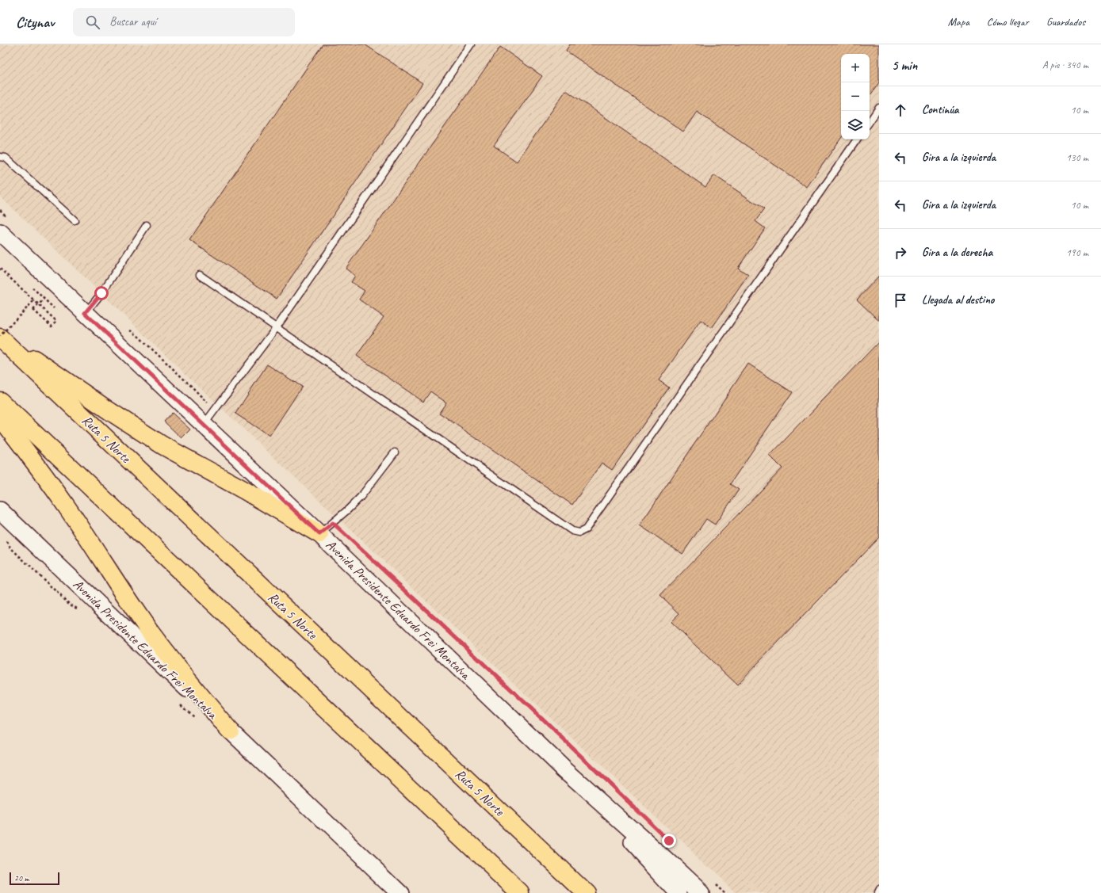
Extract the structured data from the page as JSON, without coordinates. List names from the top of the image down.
{
  "streets": {
    "highway": ["Ruta 5 Norte"],
    "street": ["Avenida Presidente Eduardo Frei Montalva"]
  },
  "scale_bar": "20 m",
  "page": {
    "header": "Citynav",
    "search": "Buscar aquí",
    "nav": ["Mapa", "Cómo llegar", "Guardados"],
    "heading": ["5 min", "A pie · 340 m"],
    "map_buttons": ["+", "−"],
    "list": [
      ["Continúa", "10 m"],
      ["Gira a la izquierda", "130 m"],
      ["Gira a la izquierda", "10 m"],
      ["Gira a la derecha", "190 m"],
      "Llegada al destino"
    ],
    "scale": "20 m"
  }
}
